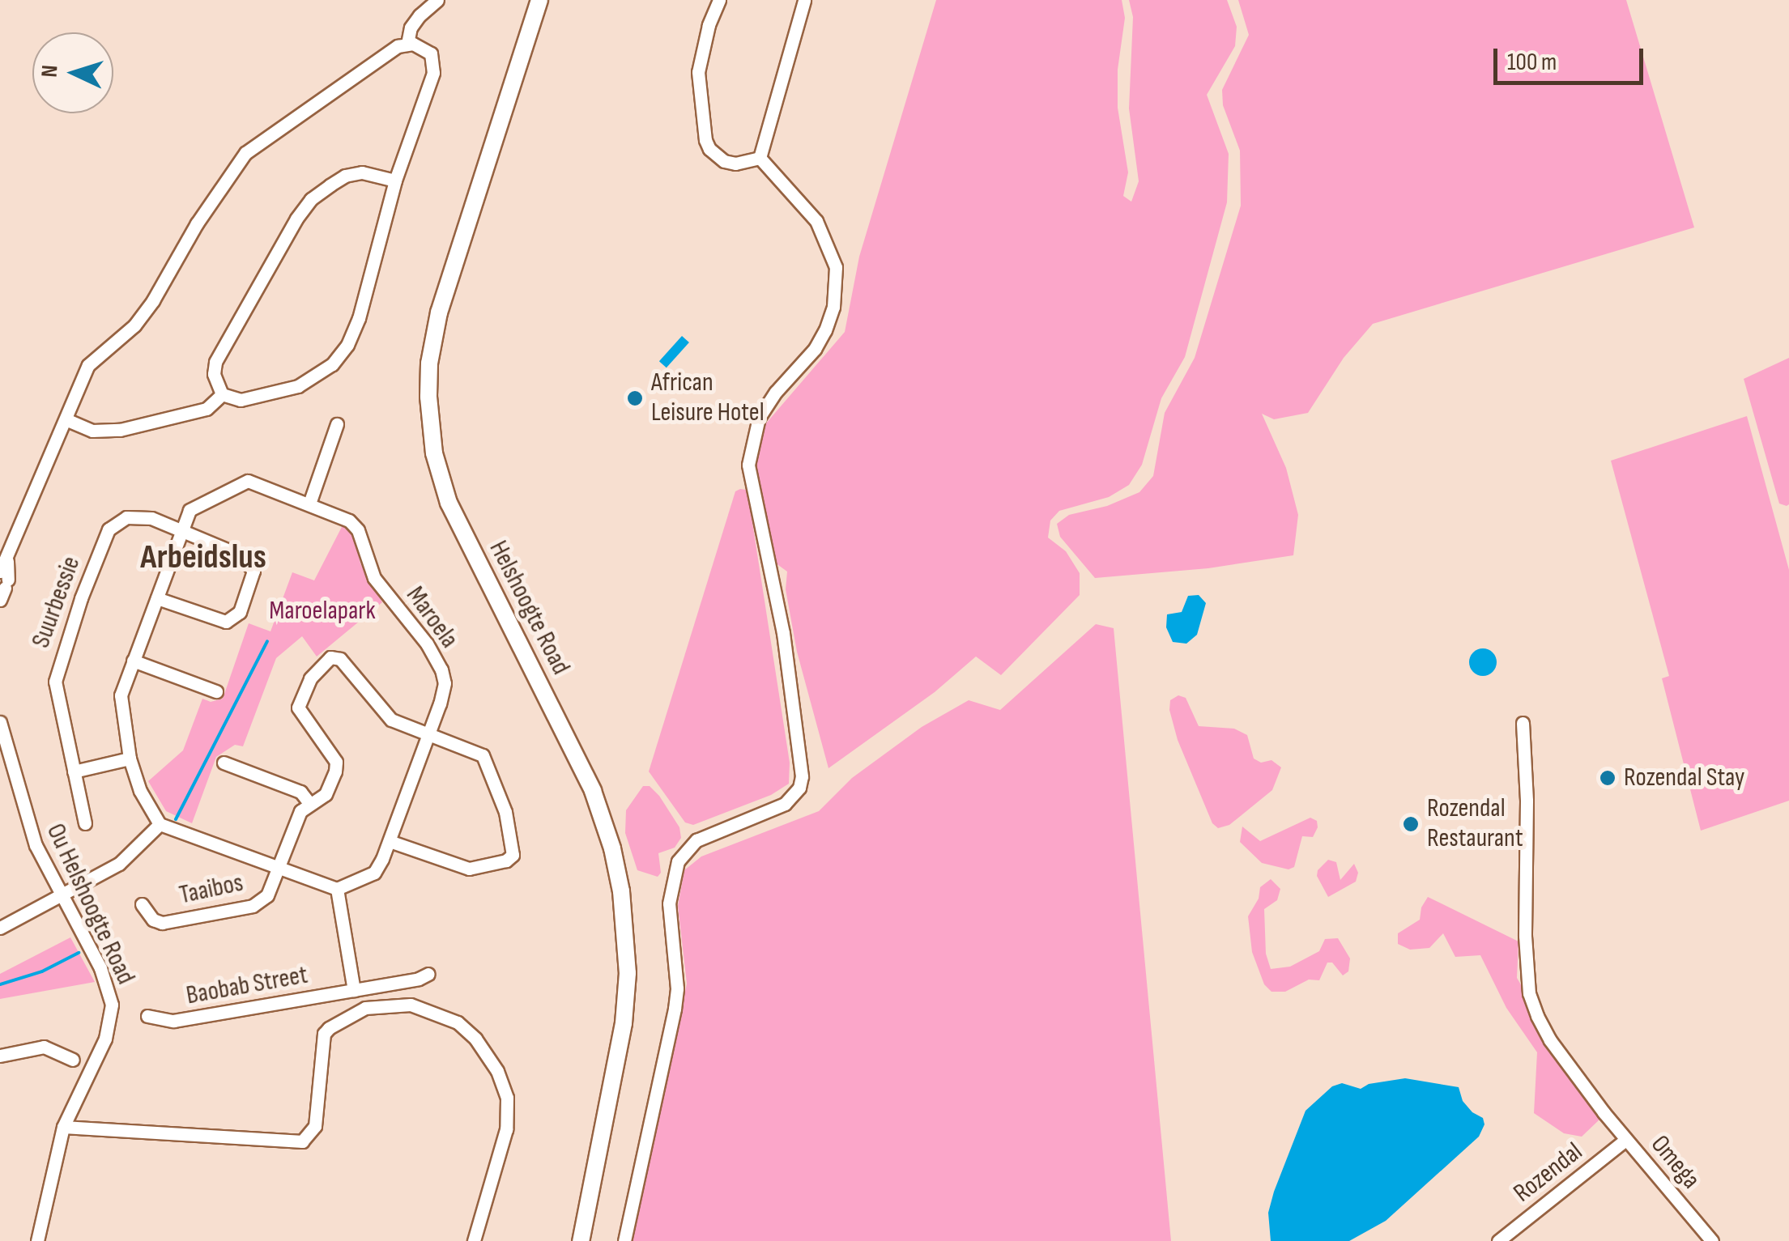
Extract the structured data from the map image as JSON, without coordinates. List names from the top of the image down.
{
  "streets": {
    "main road": ["Helshoogte Road"],
    "street": [
      "Suurbessie",
      "Maroela",
      "Taaibos",
      "Ou Helshoogte Road",
      "Baobab Street",
      "Omega",
      "Rozendal"
    ]
  },
  "crossings": [
    ["Suurbessie", "Maroela"],
    ["Omega", "Rozendal"]
  ],
  "districts": ["Arbeidslus"],
  "parks": ["Maroelapark"],
  "places": ["African Leisure Hotel", "Rozendal Stay", "Rozendal Restaurant"],
  "scale_bar": "100 m",
  "north": "left"
}
